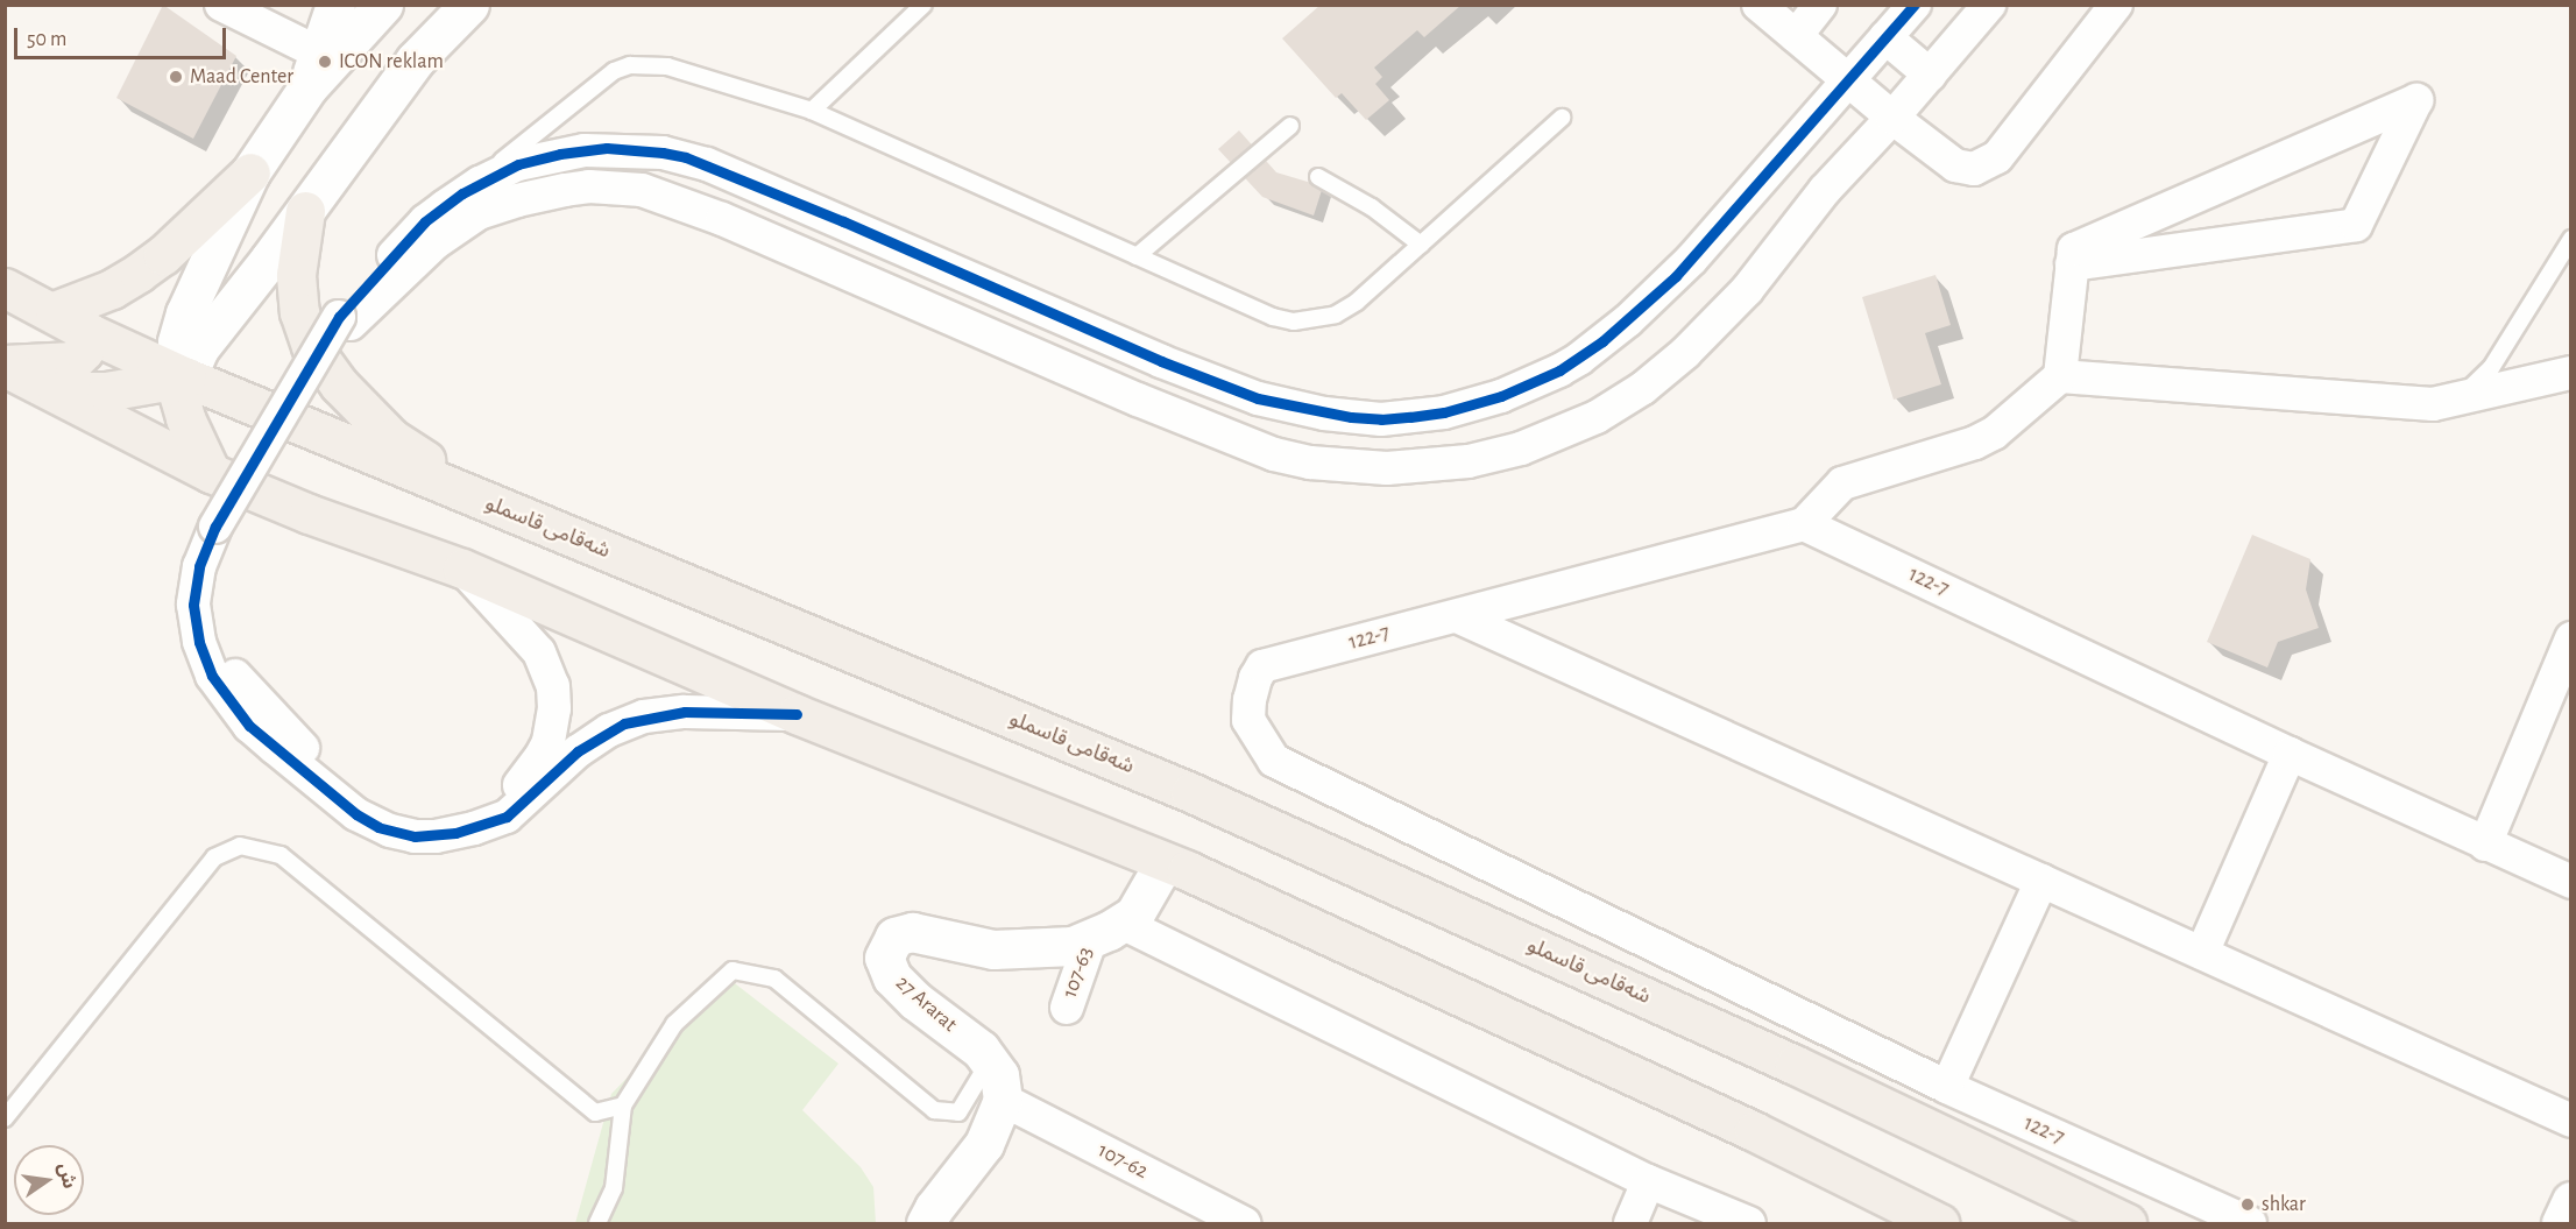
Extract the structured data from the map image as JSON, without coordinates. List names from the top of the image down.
{
  "streets": {
    "main road": ["شەقامی قاسملو", "27 Ararat"],
    "street": ["122-7", "107-63", "107-62"]
  },
  "crossings": [
    ["107-63", "27 Ararat"],
    ["27 Ararat", "107-62"]
  ],
  "places": ["ICON reklam", "Maad Center", "shkar"],
  "scale_bar": "50 m",
  "north": "right"
}
